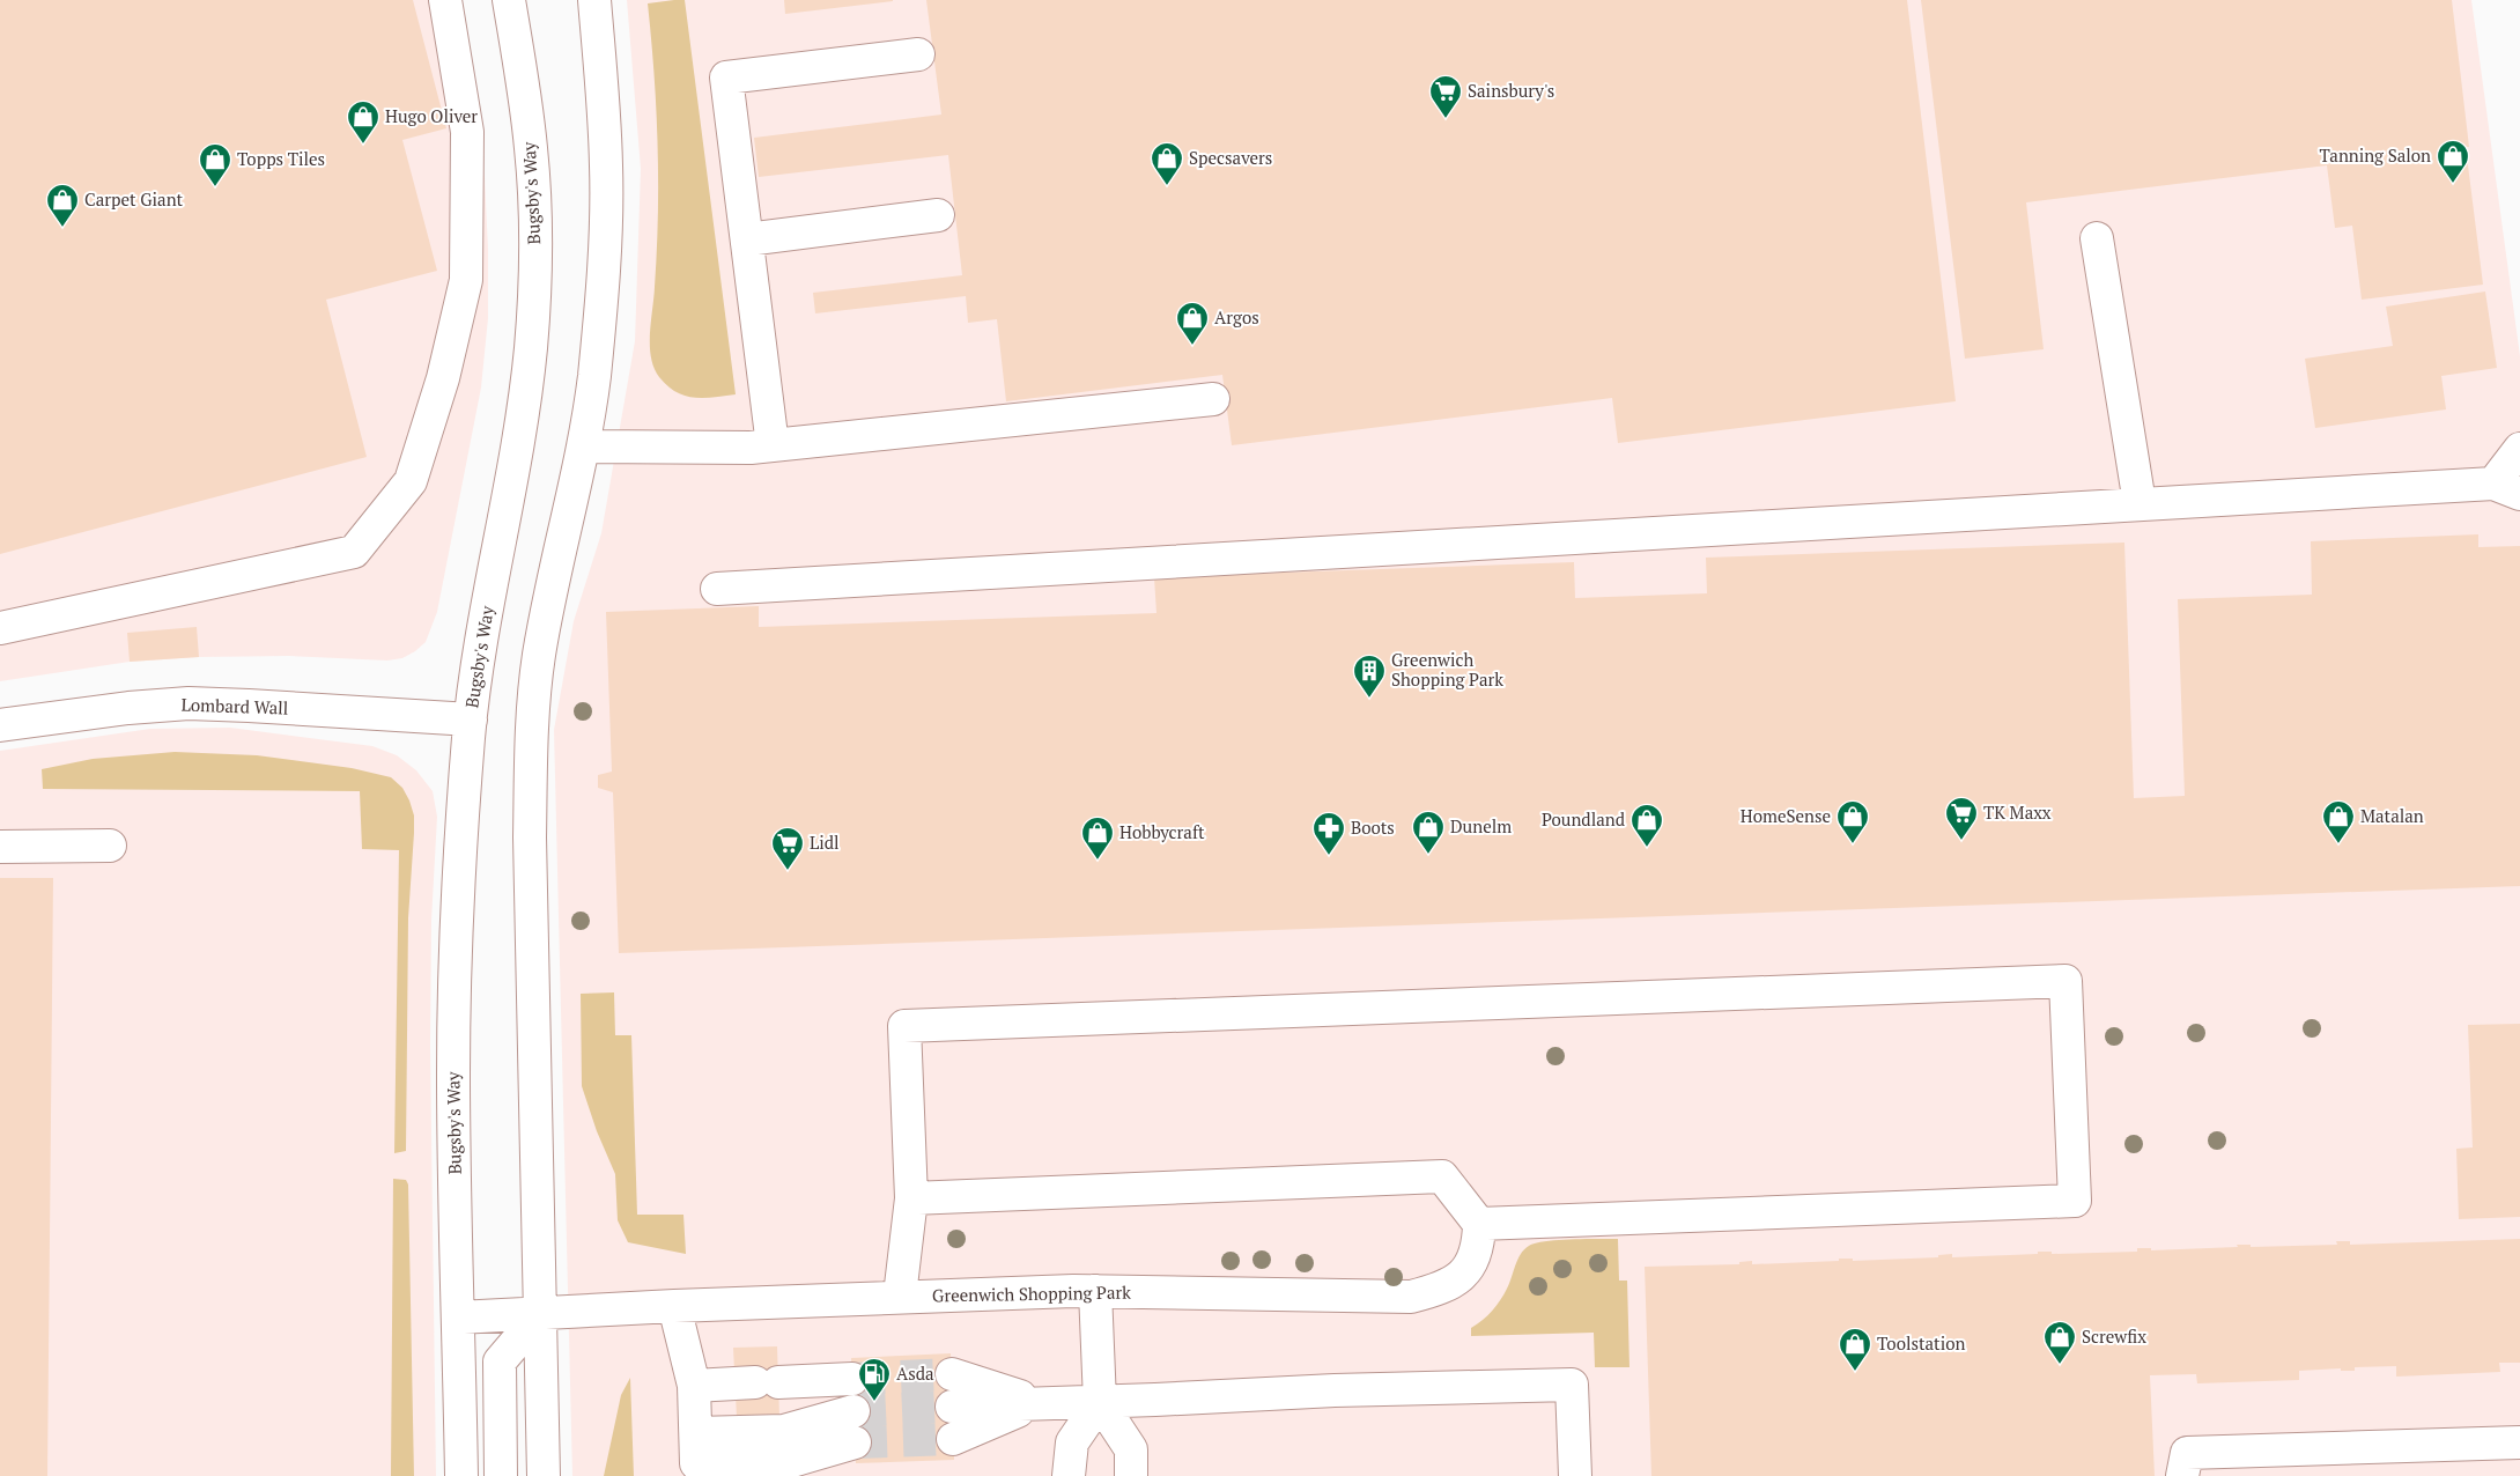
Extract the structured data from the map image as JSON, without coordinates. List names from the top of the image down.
{
  "streets": {
    "street": ["Bugsby's Way", "Lombard Wall", "Greenwich Shopping Park"]
  },
  "crossings": [
    ["Bugsby's Way", "Lombard Wall"]
  ],
  "places": {
    "supermarket": ["Sainsbury's", "TK Maxx", "Lidl"],
    "shop": [
      "Hugo Oliver",
      "Tanning Salon",
      "Specsavers",
      "Topps Tiles",
      "Carpet Giant",
      "Argos",
      "HomeSense",
      "Matalan",
      "Poundland",
      "Dunelm",
      "Hobbycraft",
      "Screwfix",
      "Toolstation"
    ],
    "building": ["Greenwich Shopping Park"],
    "pharmacy": ["Boots"],
    "fuel station": ["Asda"]
  }
}
